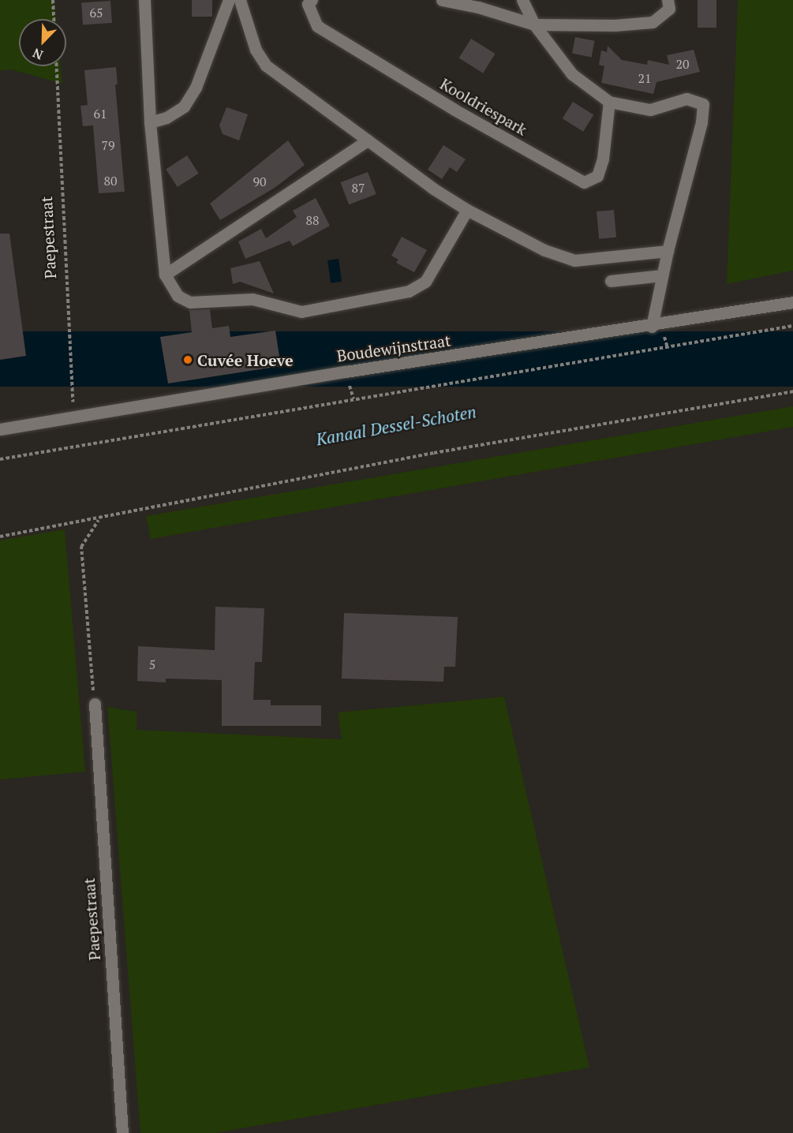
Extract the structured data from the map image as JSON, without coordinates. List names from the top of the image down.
{
  "streets": {
    "street": ["Kooldriespark", "Paepestraat", "Boudewijnstraat"]
  },
  "crossings": [
    ["Paepestraat", "Boudewijnstraat"]
  ],
  "water": ["Kanaal Dessel-Schoten"],
  "places": ["Cuvée Hoeve"],
  "house_numbers": [
    "65",
    "20",
    "21",
    "61",
    "79",
    "80",
    "90",
    "87",
    "88",
    "5"
  ],
  "north": "bottom left"
}
